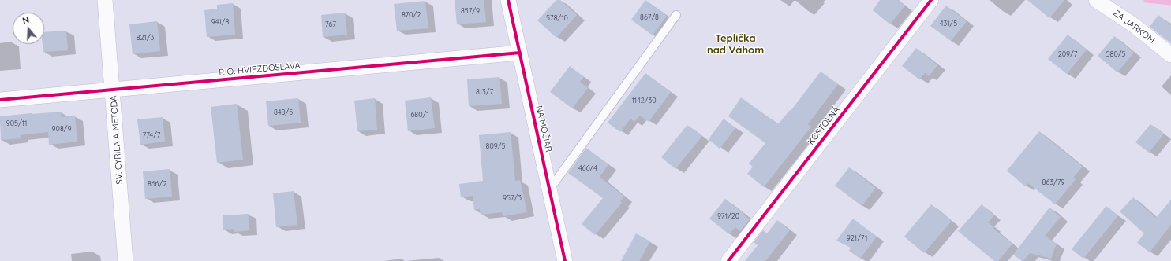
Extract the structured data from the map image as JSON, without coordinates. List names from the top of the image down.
{
  "streets": {
    "street": [
      "ZA JARKOM",
      "P. O. HVIEZDOSLAVA",
      "KOSTOLNÁ",
      "NA MOČIAR",
      "SV. CYRILA A METODA"
    ]
  },
  "crossings": [
    ["P. O. HVIEZDOSLAVA", "NA MOČIAR"],
    ["P. O. HVIEZDOSLAVA", "SV. CYRILA A METODA"]
  ],
  "districts": ["Teplička nad Váhom"],
  "house_numbers": [
    "857/9",
    "870/2",
    "867/8",
    "578/10",
    "941/8",
    "431/5",
    "767",
    "821/3",
    "209/7",
    "580/5",
    "813/7",
    "1142/30",
    "848/5",
    "680/1",
    "905/11",
    "908/9",
    "774/7",
    "809/5",
    "466/4",
    "863/79",
    "866/2",
    "957/3",
    "971/20",
    "921/71"
  ],
  "north": "top"
}
